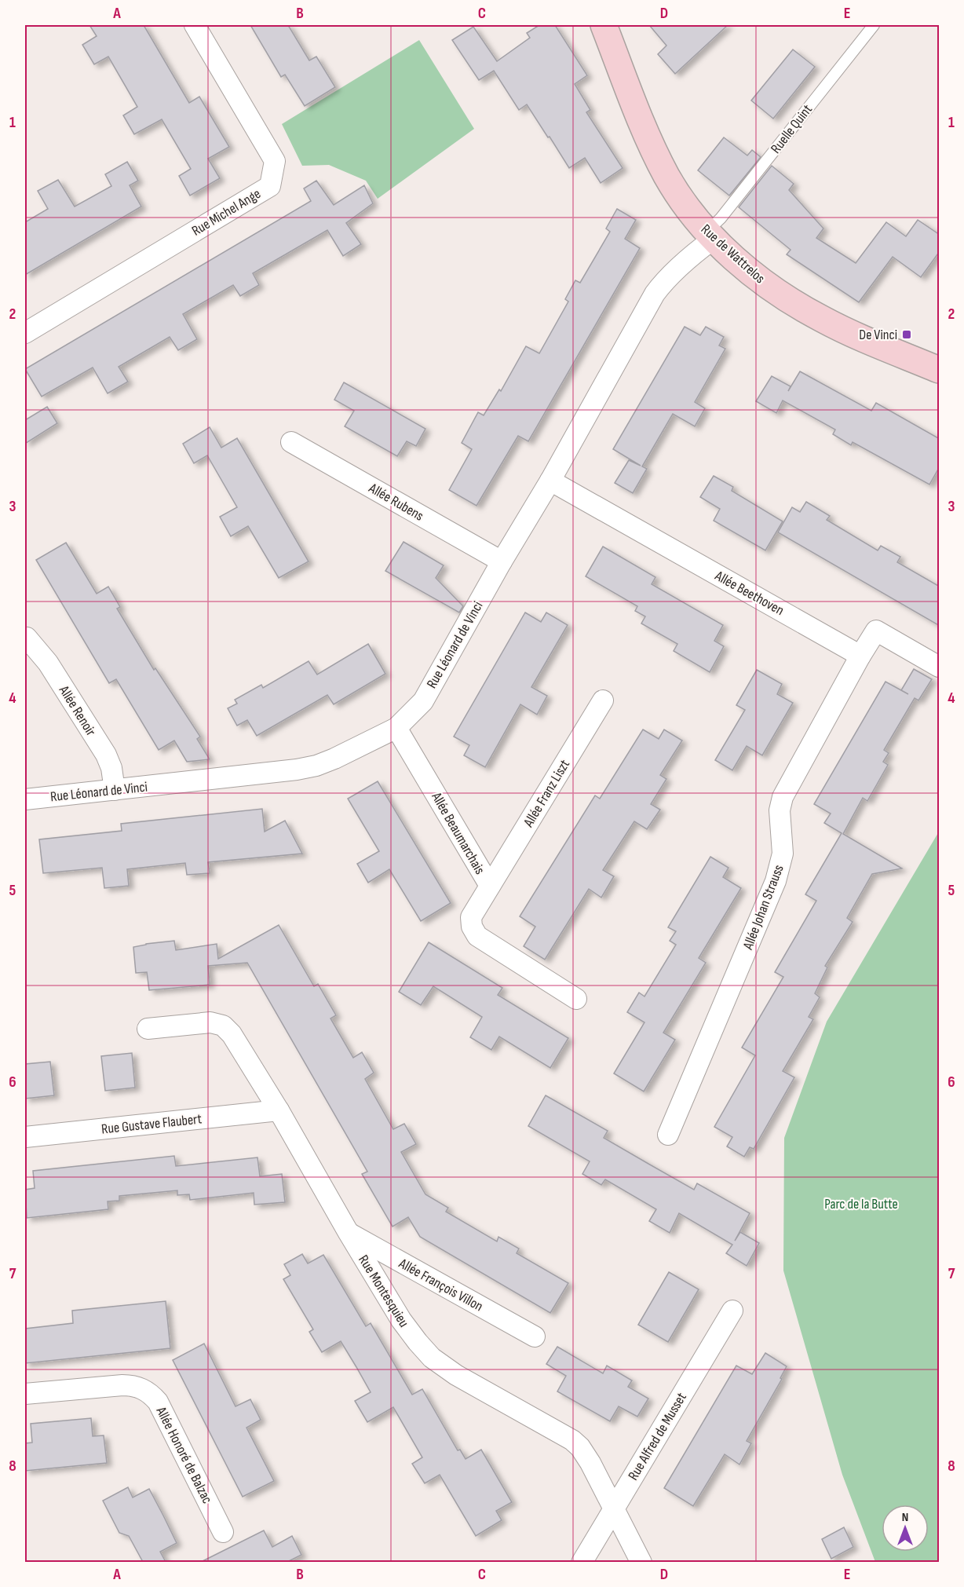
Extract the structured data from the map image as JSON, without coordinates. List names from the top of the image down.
{
  "streets": {
    "street": [
      "Rue Michel Ange",
      "Rue de Wattrelos",
      "Allée Rubens",
      "Allée Beethoven",
      "Rue Léonard de Vinci",
      "Allée Renoir",
      "Allée Franz Liszt",
      "Allée Beaumarchais",
      "Allée Johan Strauss",
      "Rue Gustave Flaubert",
      "Allée François Villon",
      "Rue Montesquieu",
      "Rue Alfred de Musset",
      "Allée Honoré de Balzac"
    ],
    "lane": ["Ruelle Quint"]
  },
  "crossings": [
    ["Ruelle Quint", "Rue de Wattrelos"],
    ["Ruelle Quint", "Rue Léonard de Vinci"],
    ["Rue de Wattrelos", "Rue Léonard de Vinci"],
    ["Allée Rubens", "Rue Léonard de Vinci"],
    ["Allée Beethoven", "Rue Léonard de Vinci"],
    ["Allée Beethoven", "Allée Johan Strauss"],
    ["Rue Léonard de Vinci", "Allée Renoir"],
    ["Rue Léonard de Vinci", "Allée Beaumarchais"],
    ["Allée Franz Liszt", "Allée Beaumarchais"],
    ["Rue Gustave Flaubert", "Rue Montesquieu"],
    ["Allée François Villon", "Rue Montesquieu"],
    ["Rue Montesquieu", "Rue Alfred de Musset"]
  ],
  "parks": ["Parc de la Butte"],
  "places": {
    "transit": ["De Vinci"]
  },
  "north": "top",
  "grid": {
    "columns": [
      "A",
      "B",
      "C",
      "D",
      "E"
    ],
    "rows": [
      "1",
      "2",
      "3",
      "4",
      "5",
      "6",
      "7",
      "8"
    ]
  }
}
